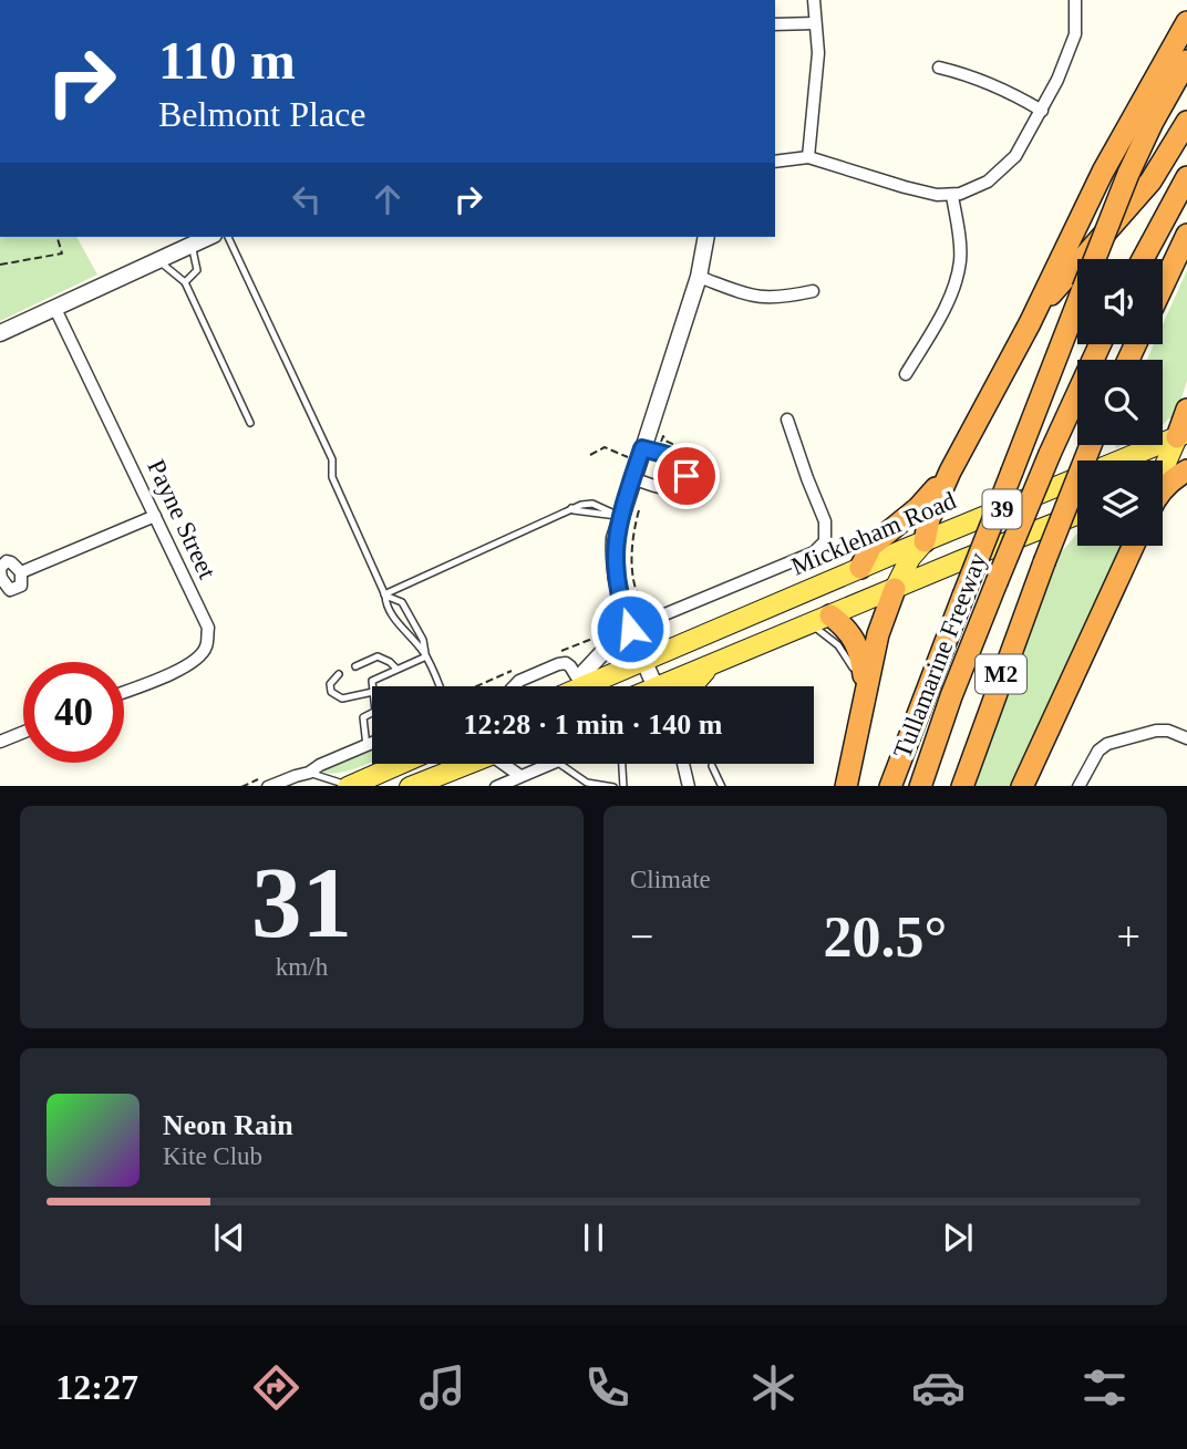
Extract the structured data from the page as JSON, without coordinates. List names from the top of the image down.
{
  "streets": {
    "highway": ["Tullamarine Freeway", "M2"],
    "main road": ["39", "Mickleham Road"],
    "street": ["Payne Street"]
  },
  "page": {
    "turn": ["110 m", "Belmont Place"],
    "limit": "40",
    "trip": "12:28 · 1 min · 140 m",
    "tile": [
      ["31", "km/h"],
      "Climate"
    ],
    "heat": ["−", "20.5°", "+"],
    "song": ["Neon Rain", "Kite Club"],
    "tabs": "12:27"
  }
}
